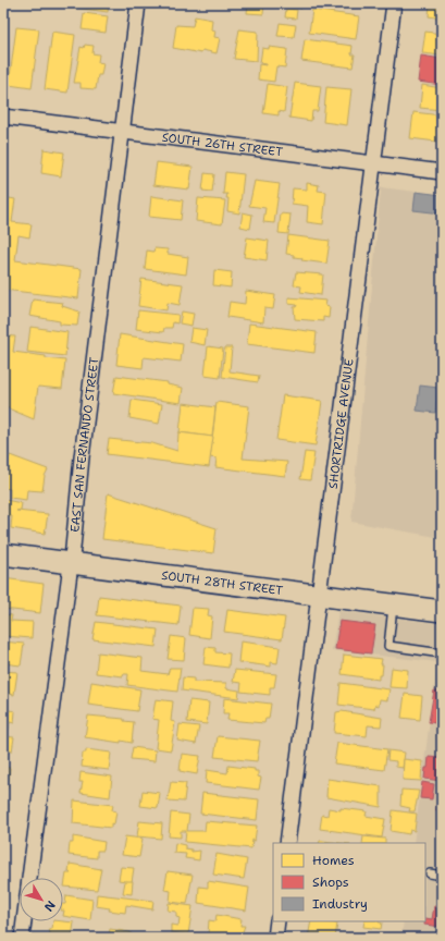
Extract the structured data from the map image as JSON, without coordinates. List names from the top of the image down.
{
  "streets": {
    "street": [
      "SOUTH 26TH STREET",
      "SHORTRIDGE AVENUE",
      "EAST SAN FERNANDO STREET",
      "SOUTH 28TH STREET"
    ]
  },
  "crossings": [
    ["SOUTH 26TH STREET", "SHORTRIDGE AVENUE"],
    ["SOUTH 26TH STREET", "EAST SAN FERNANDO STREET"],
    ["SHORTRIDGE AVENUE", "SOUTH 28TH STREET"],
    ["EAST SAN FERNANDO STREET", "SOUTH 28TH STREET"]
  ],
  "legend": ["Homes", "Shops", "Industry"],
  "north": "bottom right"
}
